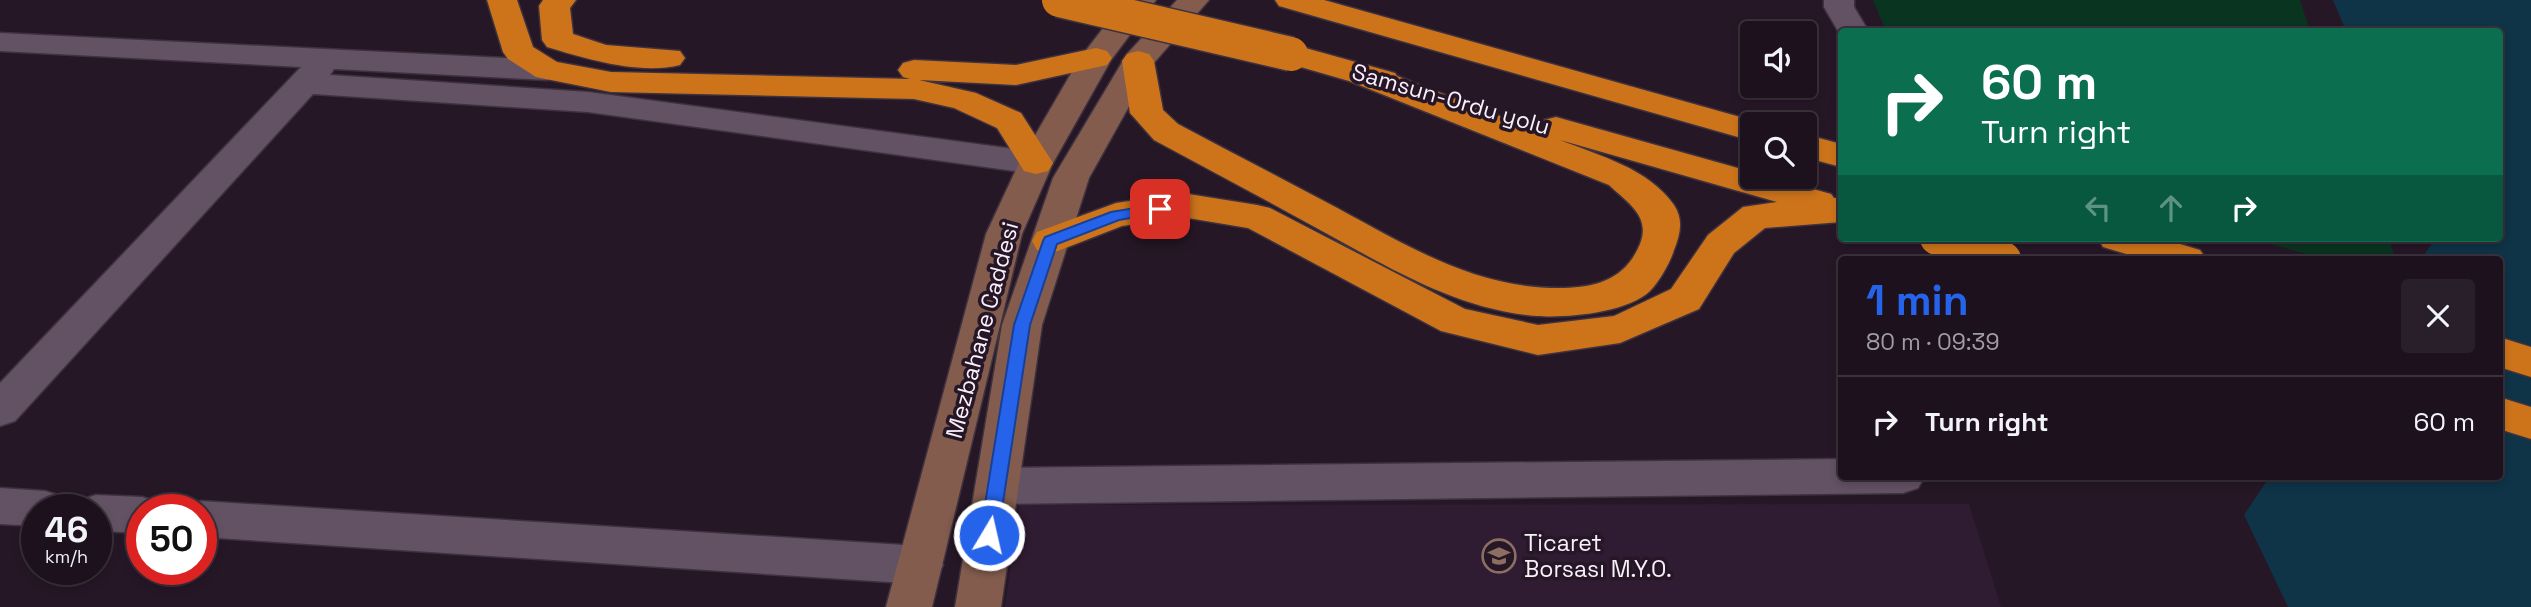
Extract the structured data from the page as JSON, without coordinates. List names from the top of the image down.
{
  "streets": {
    "highway": ["Samsun-Ordu yolu"],
    "main road": ["Mezbahane Caddesi"]
  },
  "places": {
    "school or university": ["Ticaret Borsası M.Y.O."]
  },
  "page": {
    "turn": ["60 m", "Turn right"],
    "heading": ["1 min", "80 m · 09:39"],
    "list": [
      {
        "name": "Turn right",
        "value": "60 m"
      }
    ],
    "speed": "46 km/h",
    "limit": "50"
  }
}
